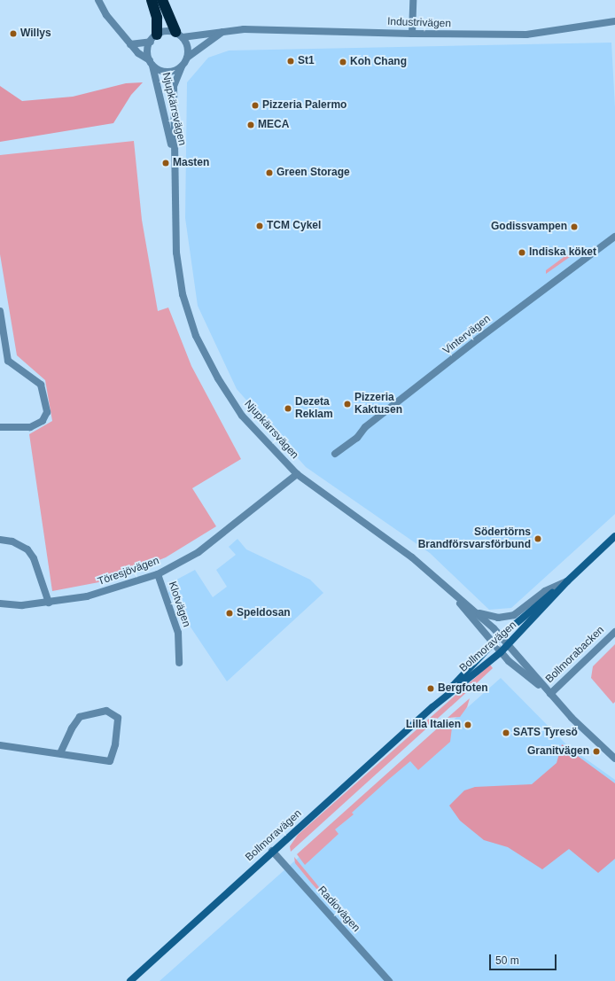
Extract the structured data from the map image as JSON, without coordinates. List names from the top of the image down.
{
  "streets": {
    "street": [
      "Industrivägen",
      "Njupkärrsvägen",
      "Vintervägen",
      "Töresjövägen",
      "Klotvägen",
      "Bollmoravägen",
      "Bollmorabacken",
      "Radiovägen"
    ]
  },
  "crossings": [
    ["Industrivägen", "Njupkärrsvägen"],
    ["Njupkärrsvägen", "Töresjövägen"],
    ["Njupkärrsvägen", "Bollmoravägen"],
    ["Njupkärrsvägen", "Bollmorabacken"],
    ["Töresjövägen", "Klotvägen"],
    ["Bollmoravägen", "Radiovägen"]
  ],
  "places": [
    "Willys",
    "St1",
    "Koh Chang",
    "Pizzeria Palermo",
    "MECA",
    "Masten",
    "Green Storage",
    "TCM Cykel",
    "Godissvampen",
    "Indiska köket",
    "Pizzeria Kaktusen",
    "Dezeta Reklam",
    "Södertörns Brandförsvarsförbund",
    "Speldosan",
    "Bergfoten",
    "Lilla Italien",
    "SATS Tyresö",
    "Granitvägen"
  ],
  "scale_bar": "50 m"
}
